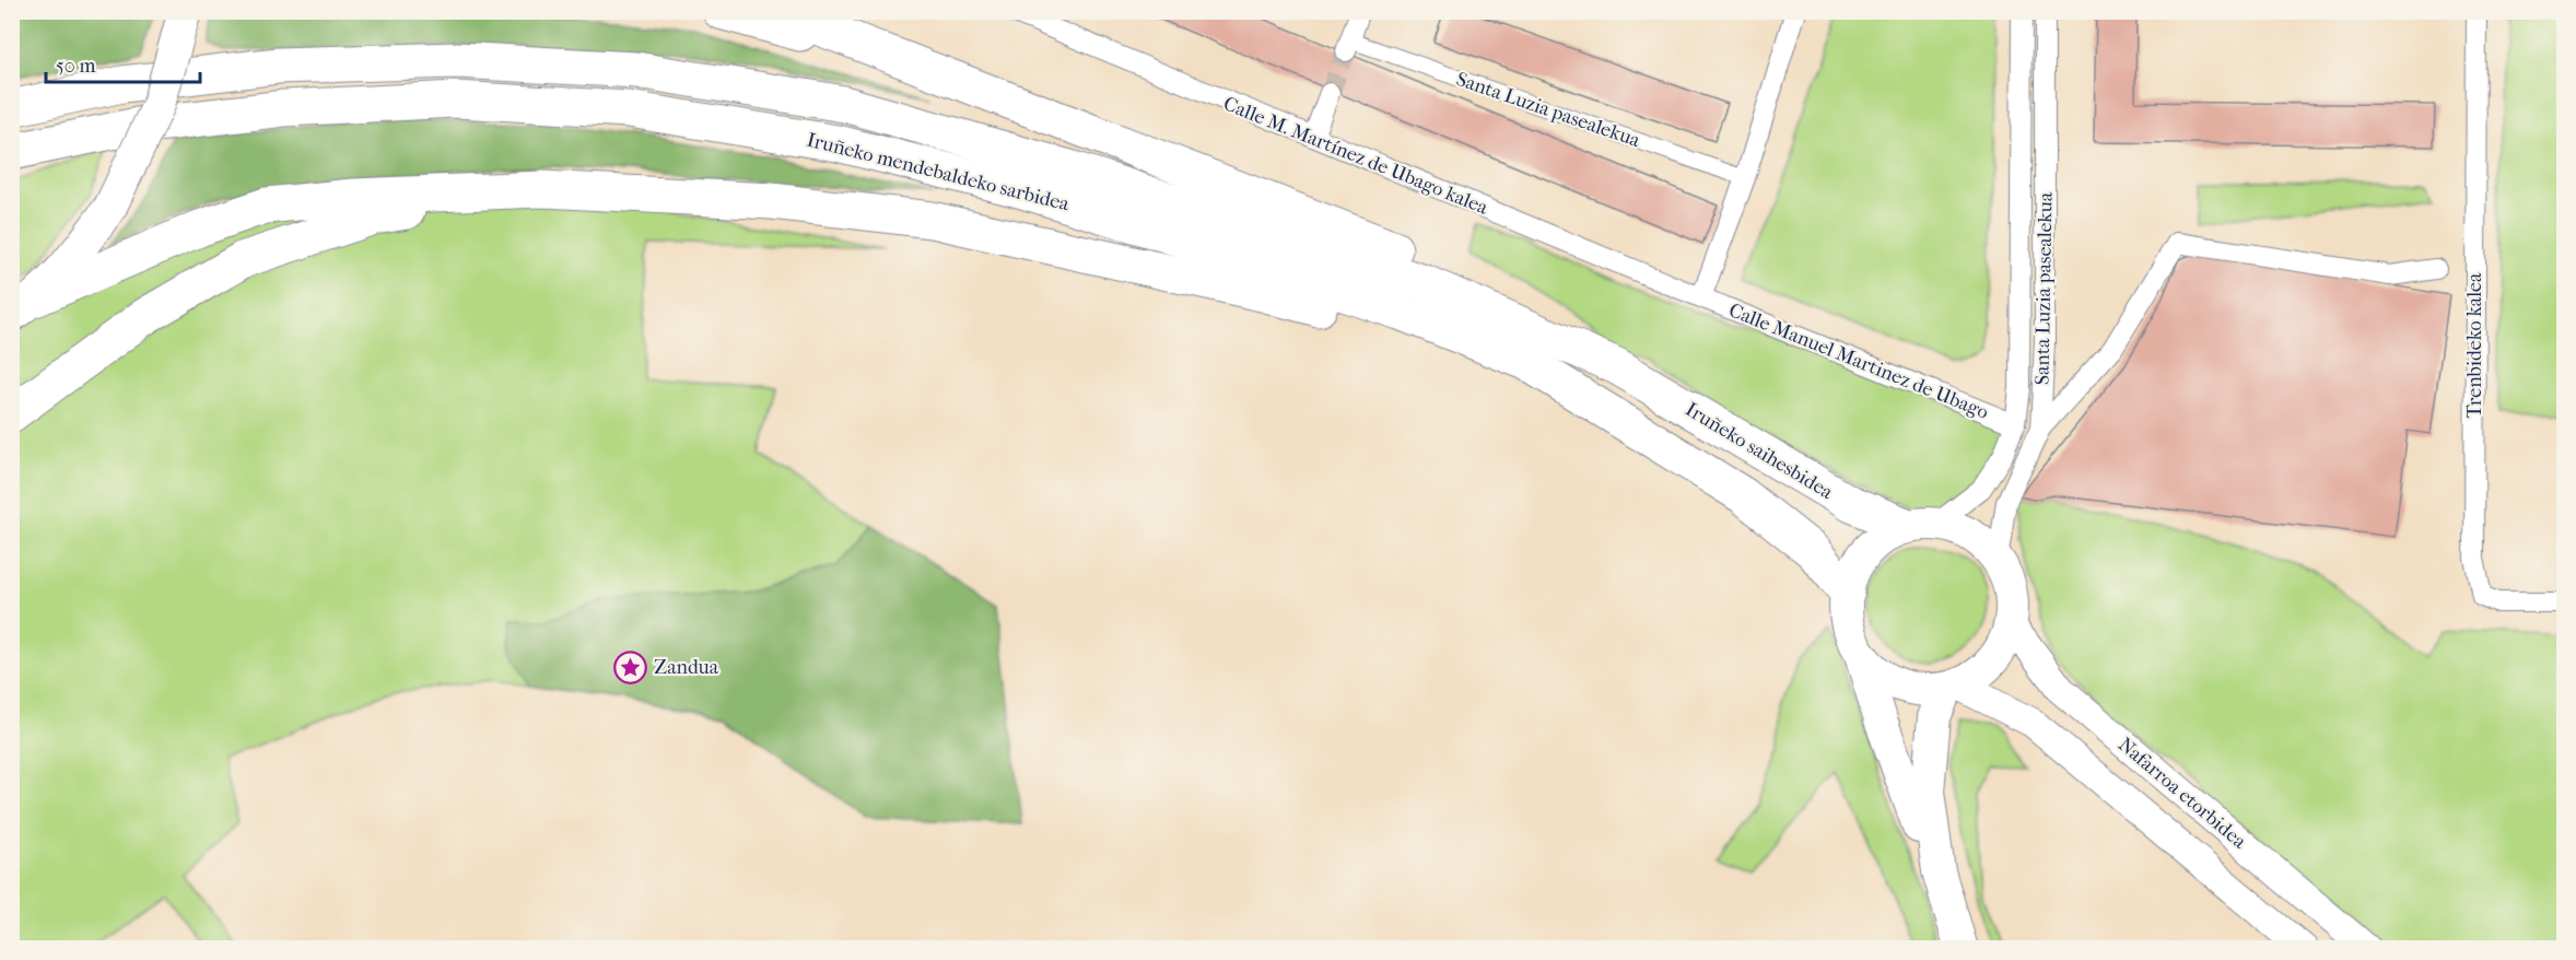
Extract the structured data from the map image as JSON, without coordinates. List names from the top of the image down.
{
  "streets": {
    "highway": ["Iruñeko mendebaldeko sarbidea", "Iruñeko saihesbidea"],
    "main road": ["Nafarroa etorbidea"],
    "street": [
      "Santa Luzia pasealekua",
      "Calle M. Martínez de Ubago kalea",
      "Trenbideko kalea",
      "Calle Manuel Martinez de Ubago"
    ]
  },
  "crossings": [
    ["Santa Luzia pasealekua", "Trenbideko kalea"],
    ["Santa Luzia pasealekua", "Calle Manuel Martinez de Ubago"],
    ["Santa Luzia pasealekua", "Iruñeko saihesbidea"],
    ["Santa Luzia pasealekua", "Nafarroa etorbidea"],
    ["Calle M. Martínez de Ubago kalea", "Calle Manuel Martinez de Ubago"],
    ["Iruñeko mendebaldeko sarbidea", "Iruñeko saihesbidea"],
    ["Iruñeko saihesbidea", "Nafarroa etorbidea"]
  ],
  "places": {
    "place": ["Zandua"]
  },
  "scale_bar": "50 m"
}
